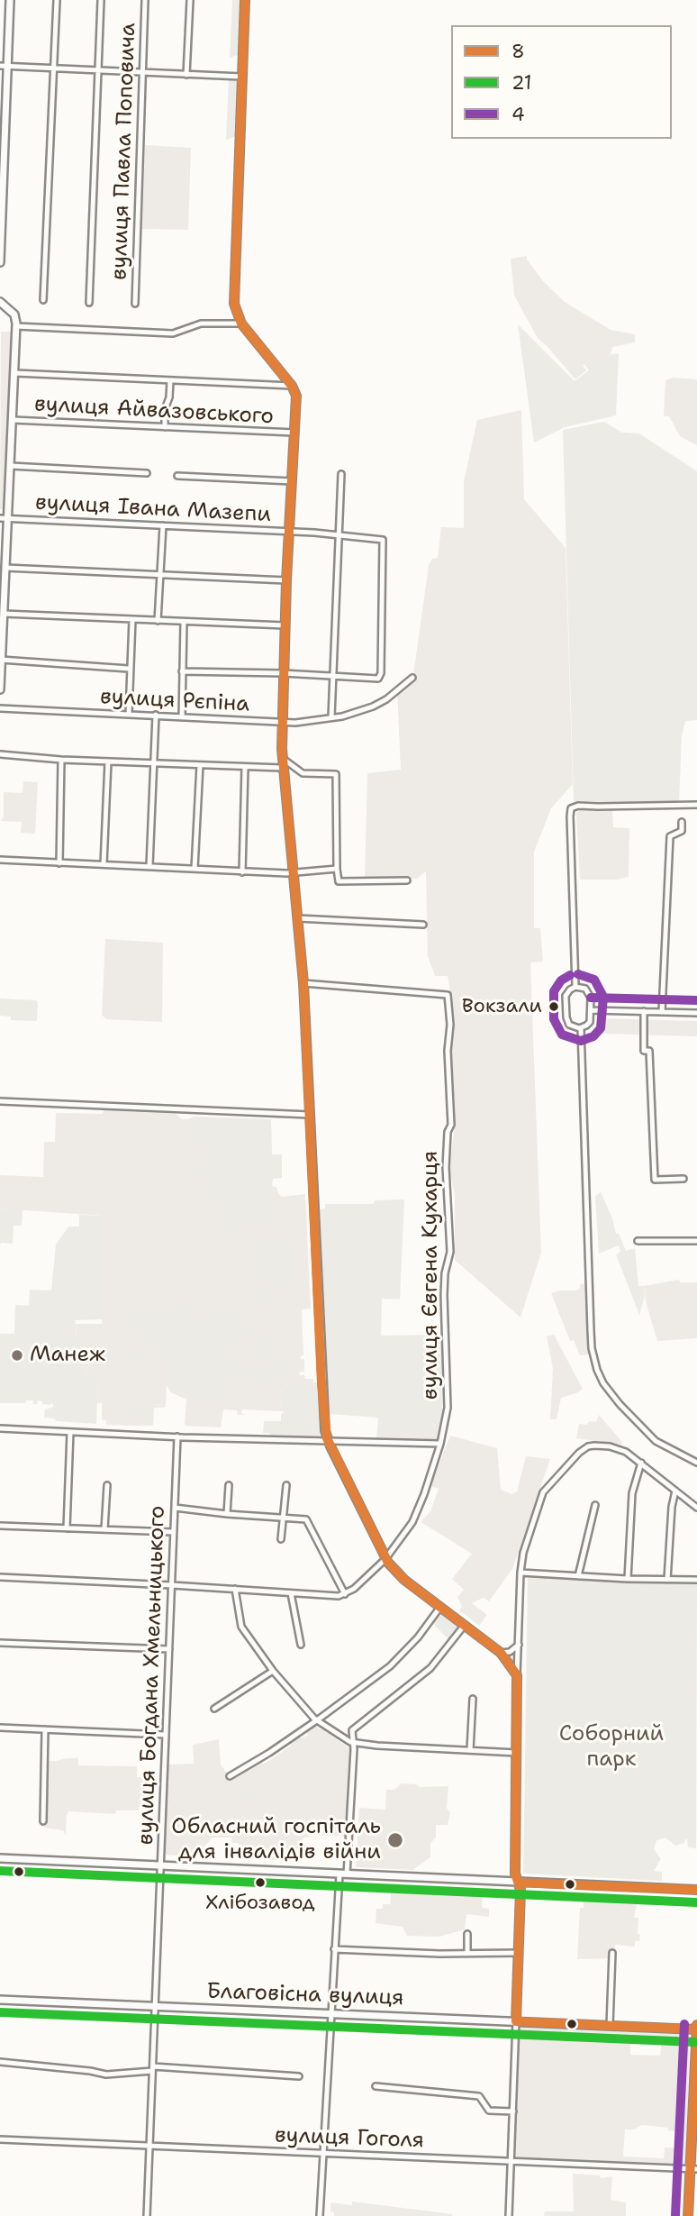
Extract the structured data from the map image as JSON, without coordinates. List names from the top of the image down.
{
  "streets": {
    "main road": ["Благовісна вулиця"],
    "street": [
      "вулиця Павла Поповича",
      "вулиця Айвазовського",
      "вулиця Івана Мазепи",
      "вулиця Рєпіна",
      "вулиця Євгена Кухарця",
      "вулиця Богдана Хмельницького",
      "вулиця Гоголя"
    ]
  },
  "crossings": [
    ["вулиця Богдана Хмельницького", "Благовісна вулиця"],
    ["вулиця Богдана Хмельницького", "вулиця Гоголя"]
  ],
  "parks": ["Соборний парк"],
  "places": [
    "Вокзали",
    "Манеж",
    "Обласний госпіталь для інвалідів війни",
    "Хлібозавод"
  ],
  "lines": ["transit line 8", "transit line 4", "transit line 21"],
  "legend": ["8", "21", "4"]
}
